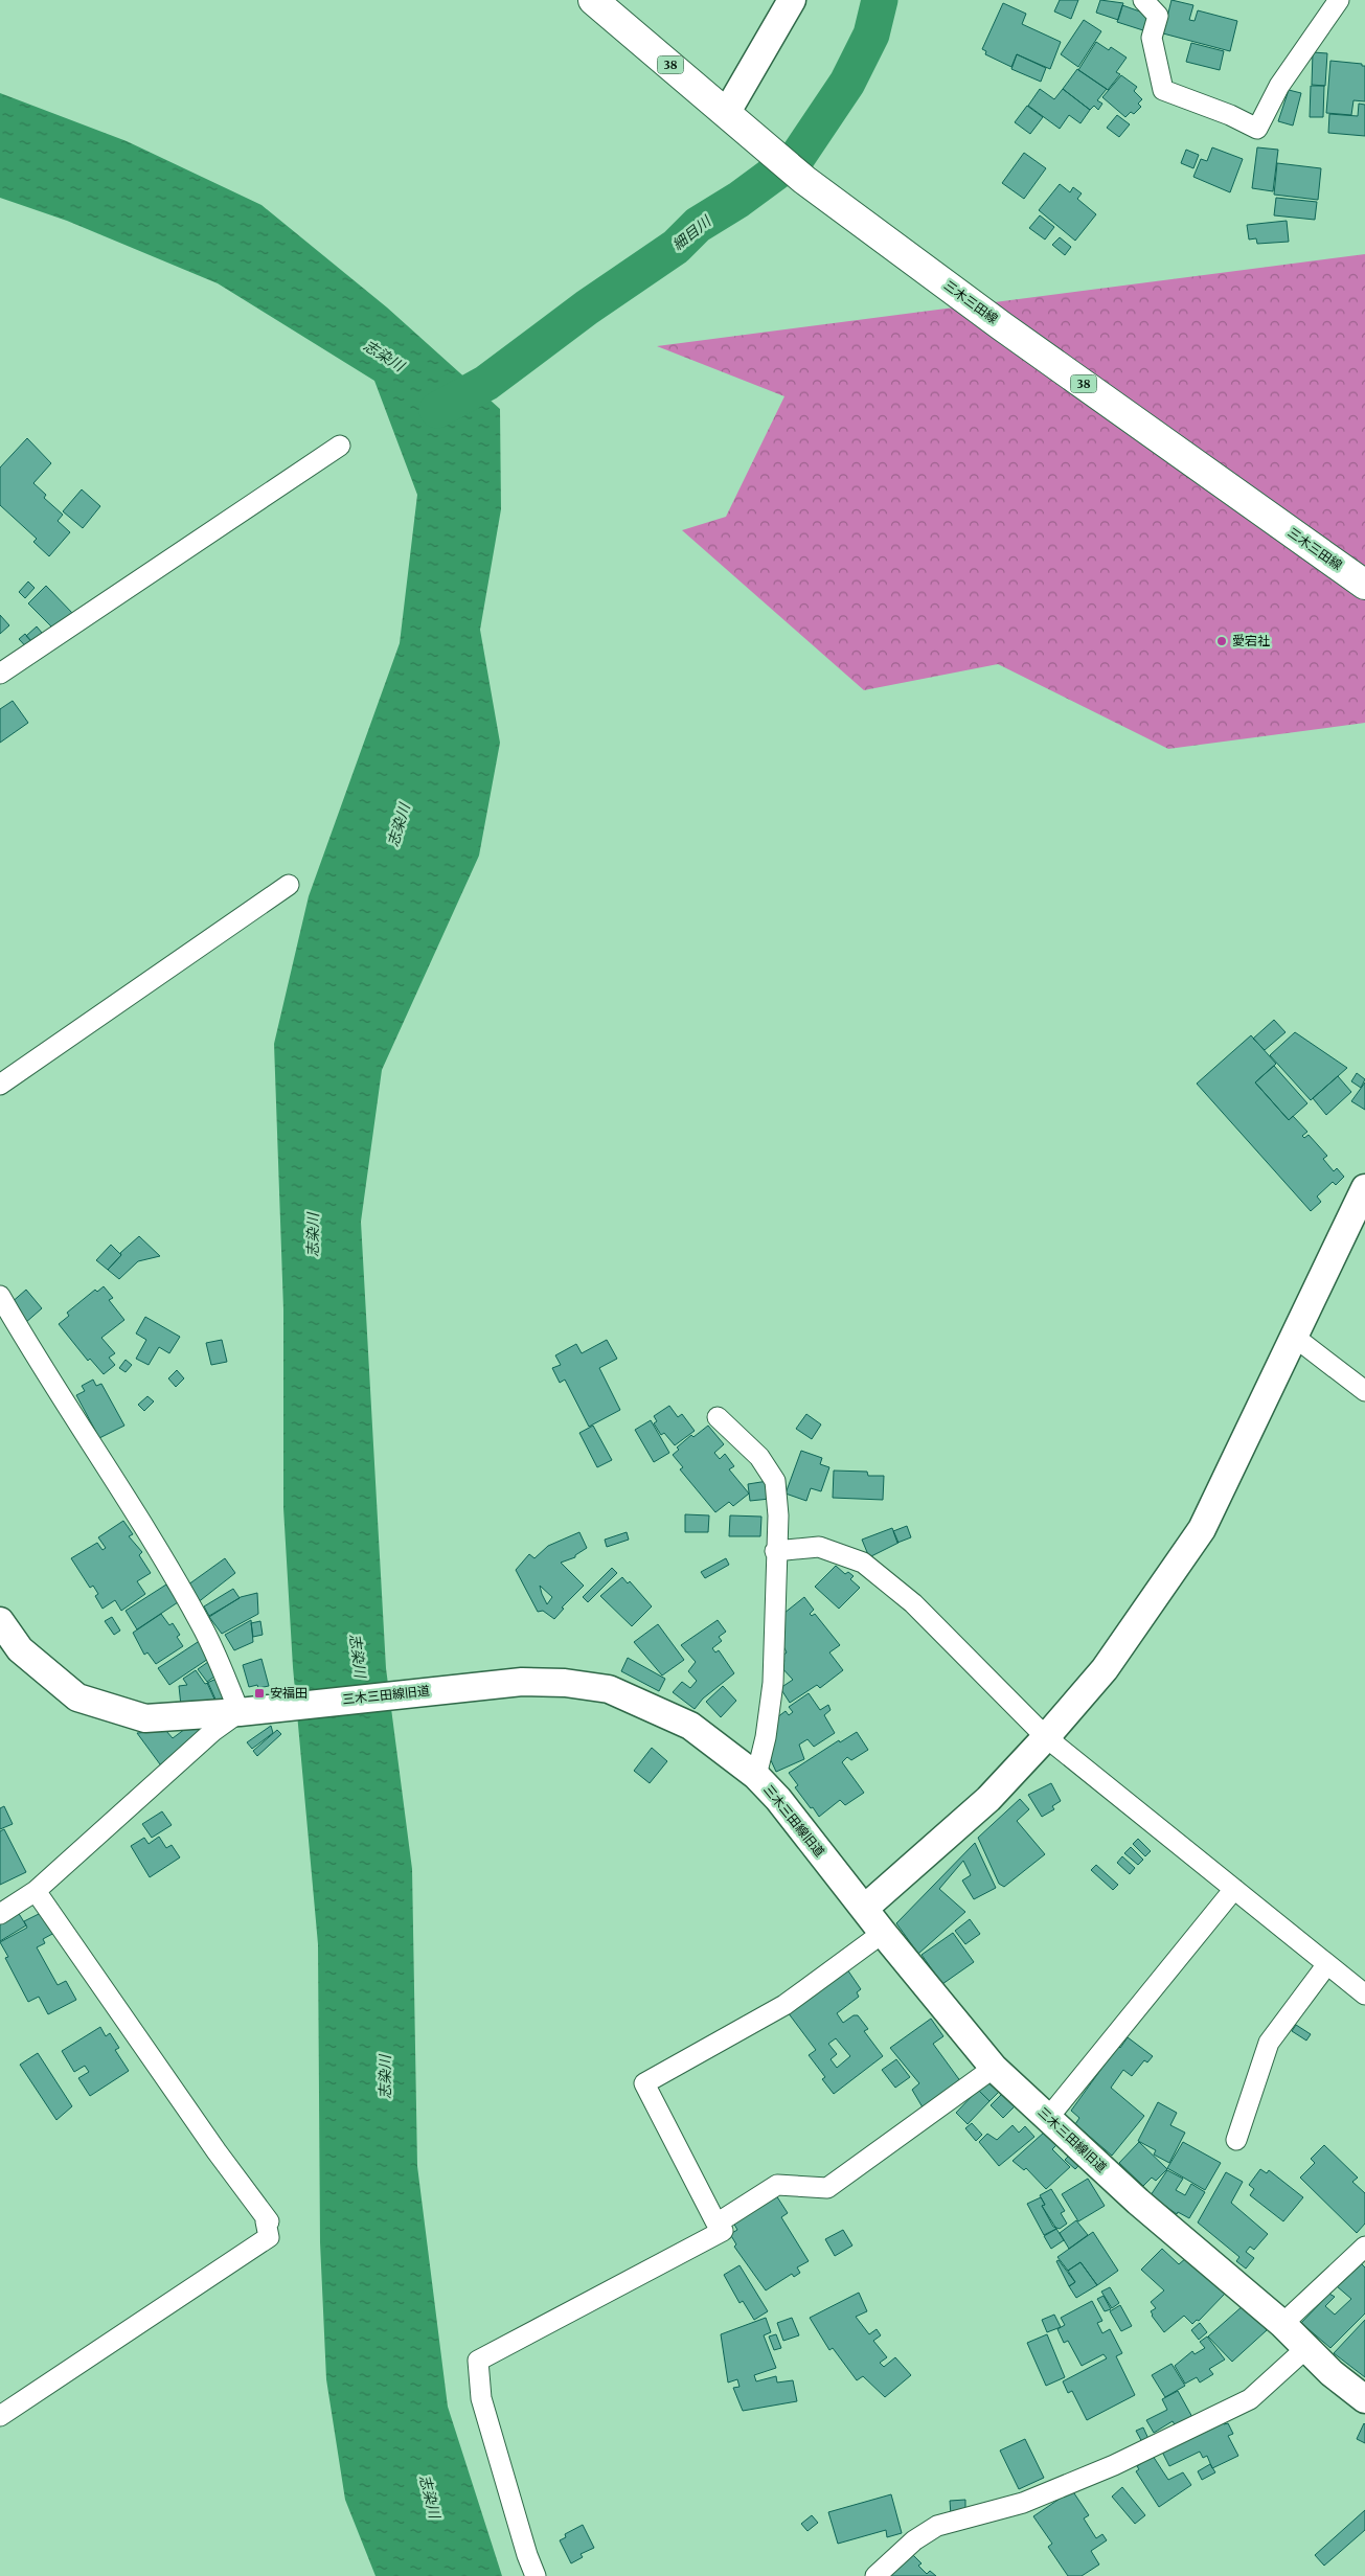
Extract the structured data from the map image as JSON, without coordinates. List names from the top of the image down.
{
  "streets": {
    "main road": ["38", "三木三田線"],
    "street": ["三木三田線旧道"]
  },
  "water": ["細目川", "志染川"],
  "places": {
    "other": ["愛宕社"],
    "transit": ["安福田"]
  }
}
